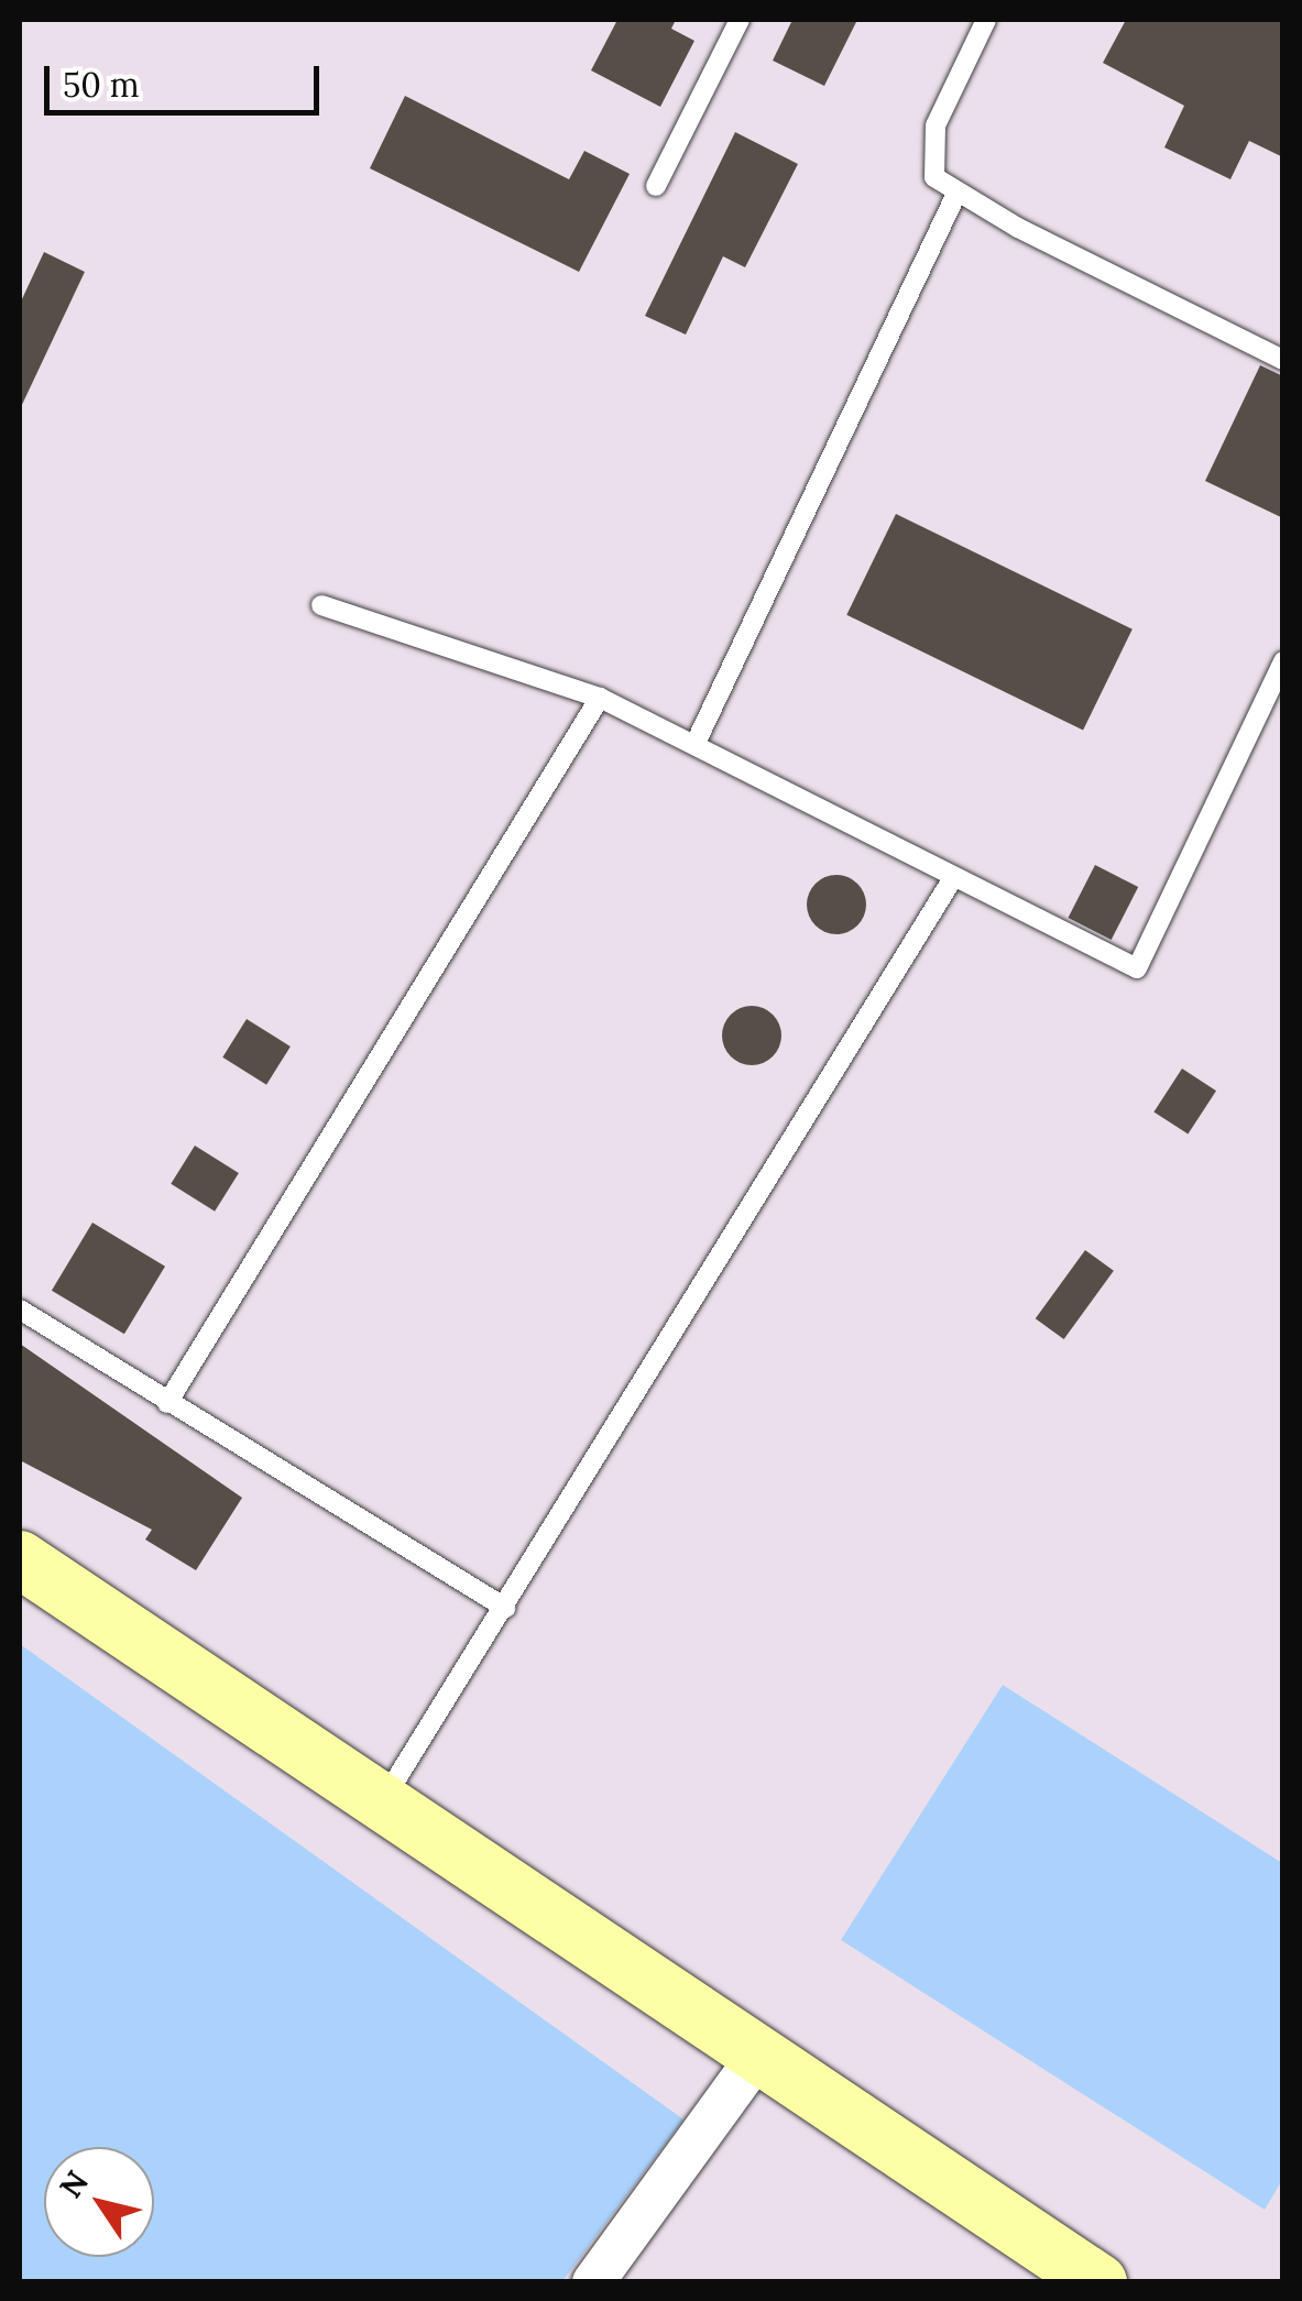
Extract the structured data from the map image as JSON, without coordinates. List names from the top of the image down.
{
  "scale_bar": "50 m",
  "north": "top left"
}
